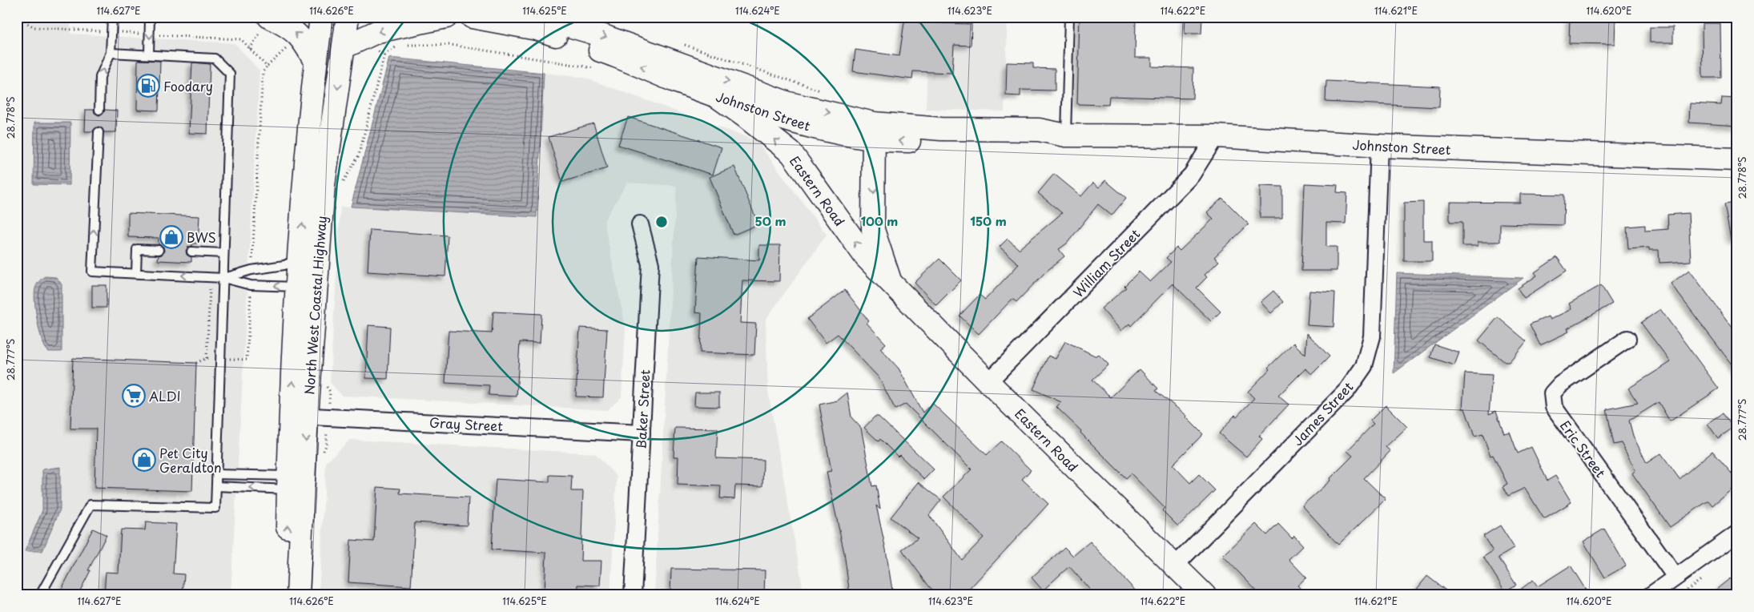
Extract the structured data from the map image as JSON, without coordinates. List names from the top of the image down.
{
  "streets": {
    "main road": ["Johnston Street", "Eastern Road", "North West Coastal Highway"],
    "street": [
      "William Street",
      "Baker Street",
      "James Street",
      "Gray Street",
      "Eric Street"
    ]
  },
  "crossings": [
    ["Johnston Street", "Eastern Road"],
    ["Johnston Street", "William Street"],
    ["Johnston Street", "James Street"],
    ["Eastern Road", "William Street"],
    ["Eastern Road", "James Street"],
    ["North West Coastal Highway", "Gray Street"],
    ["Baker Street", "Gray Street"]
  ],
  "places": {
    "fuel station": ["Foodary"],
    "shop": ["BWS", "Pet City Geraldton"],
    "supermarket": ["ALDI"]
  },
  "coordinates": [
    "114.627°E",
    "114.626°E",
    "114.625°E",
    "114.624°E",
    "114.623°E",
    "114.622°E",
    "114.621°E",
    "114.620°E",
    "28.778°S",
    "28.777°S"
  ],
  "rings": ["50 m", "100 m", "150 m"]
}
